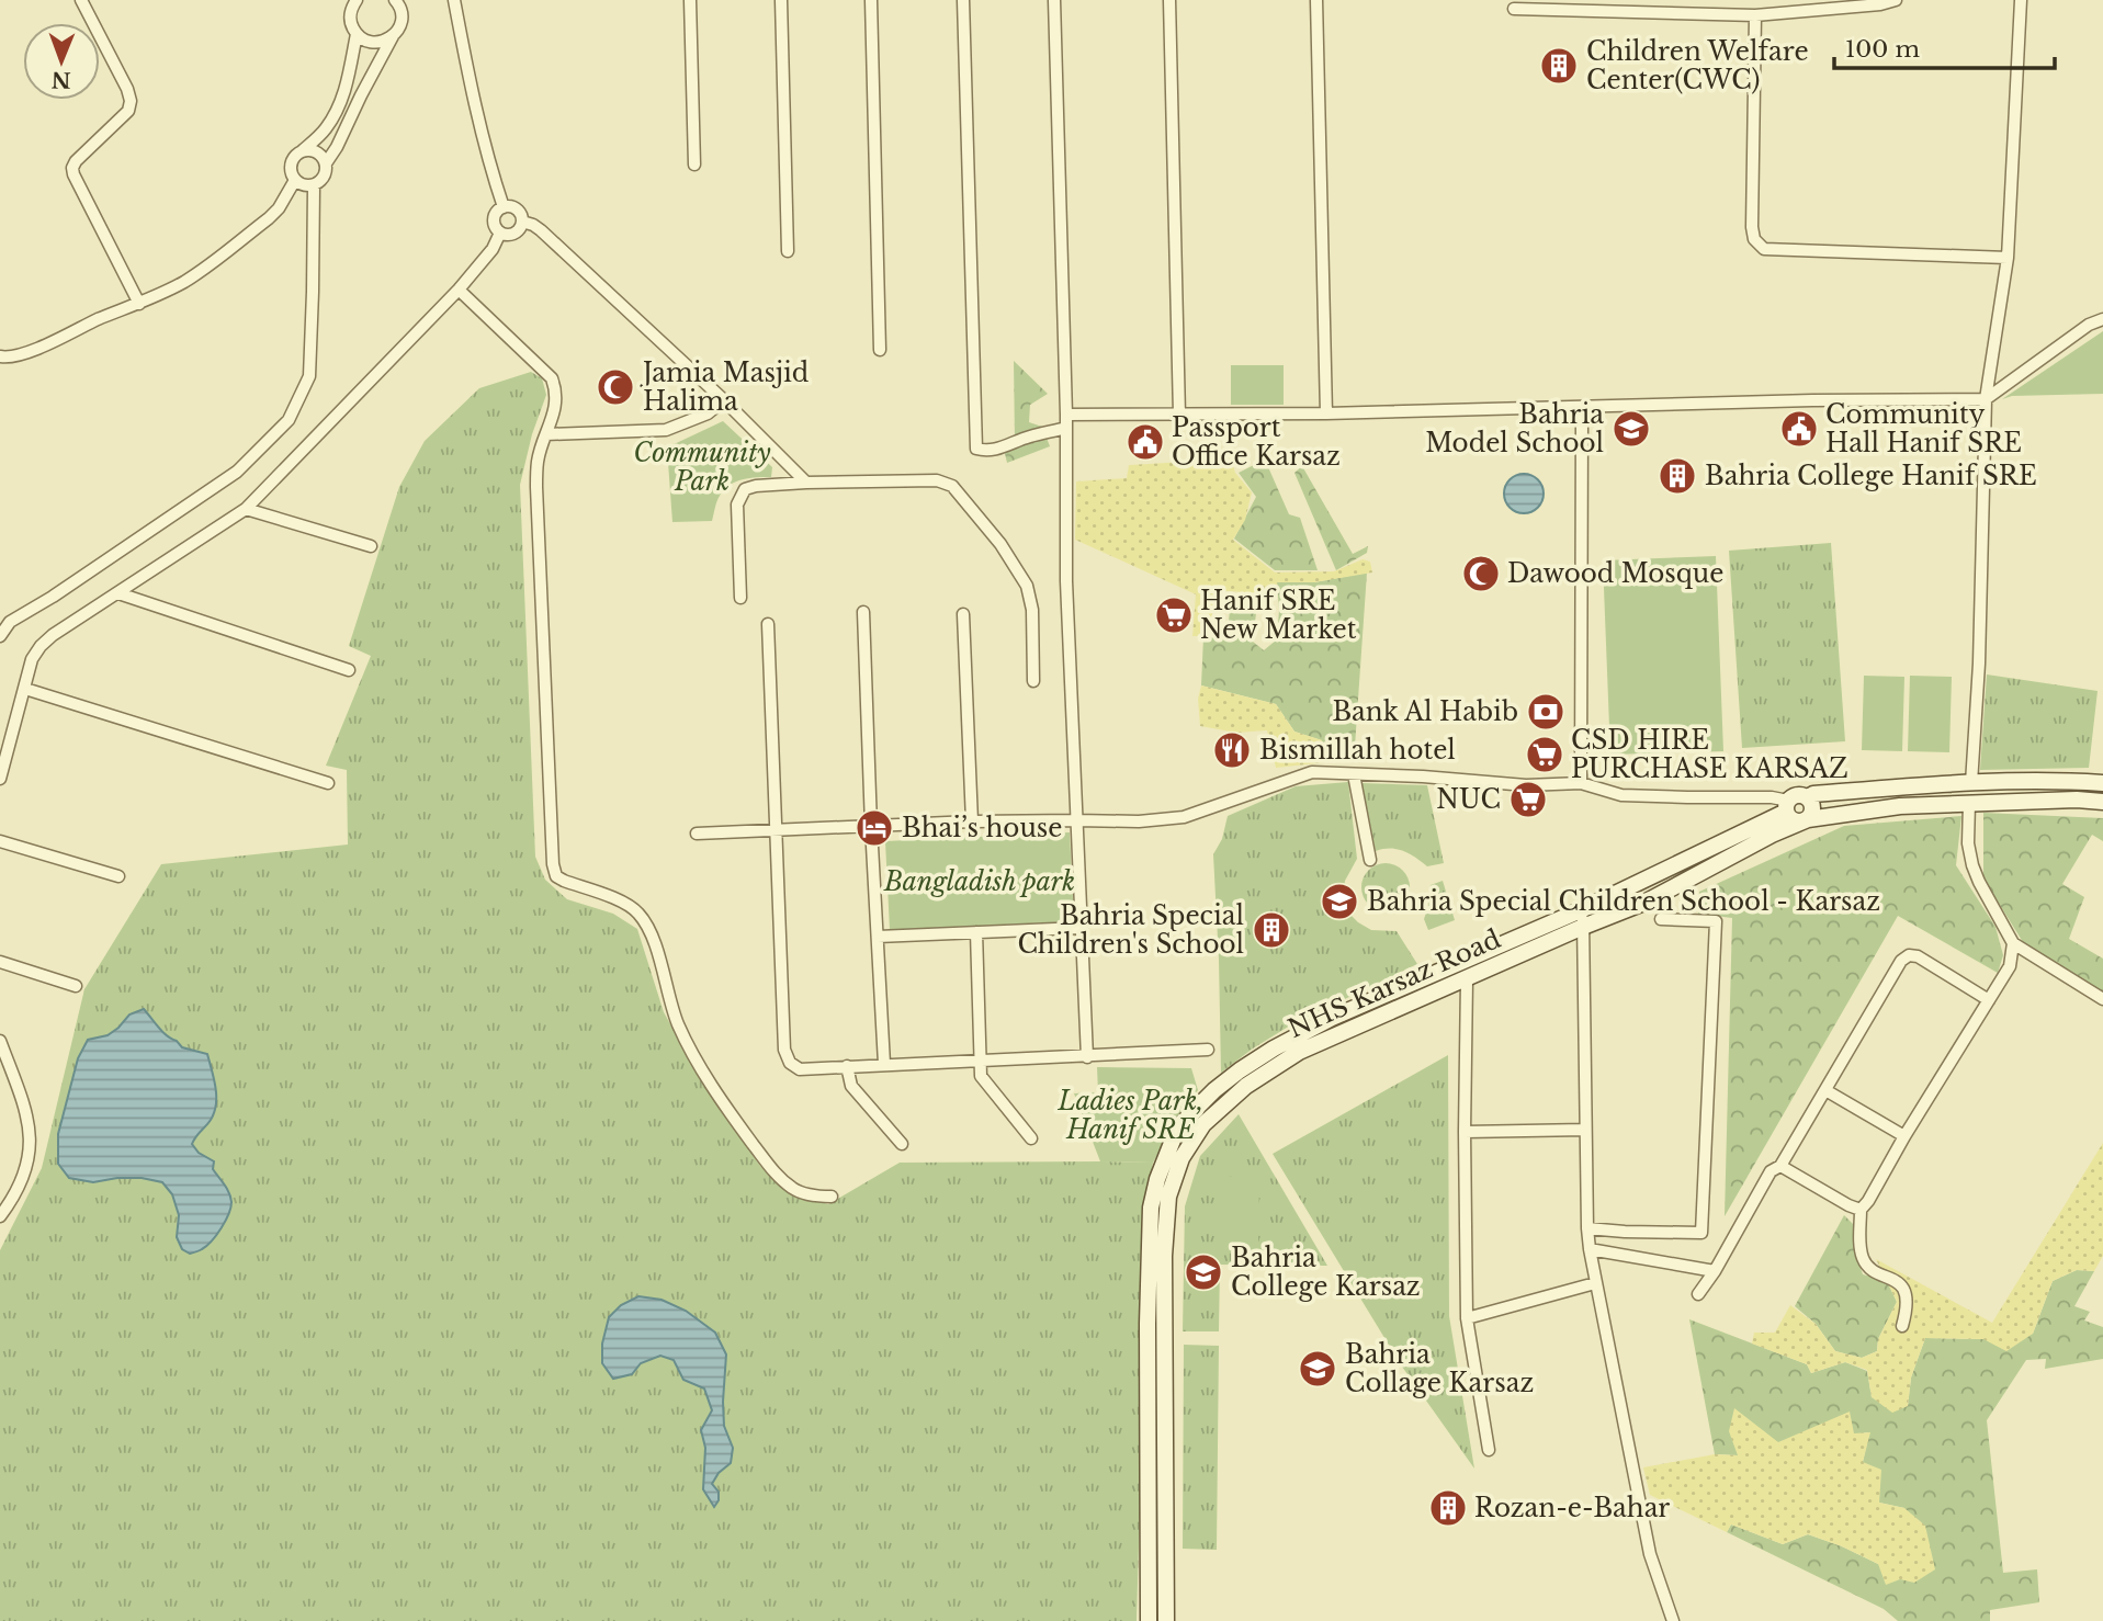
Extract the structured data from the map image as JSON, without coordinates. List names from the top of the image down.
{
  "streets": {
    "street": ["NHS Karsaz Road"]
  },
  "parks": ["Community Park", "Bangladish park", "Ladies Park, Hanif SRE"],
  "places": {
    "building": [
      "Children Welfare Center(CWC)",
      "Bahria College Hanif SRE",
      "Bahria Special Children's School",
      "Rozan-e-Bahar"
    ],
    "mosque": ["Jamia Masjid Halima", "Dawood Mosque"],
    "school or university": [
      "Bahria Model School",
      "Bahria Special Children School - Karsaz",
      "Bahria College Karsaz",
      "Bahria Collage Karsaz"
    ],
    "public building": ["Community Hall Hanif SRE", "Passport Office Karsaz"],
    "supermarket": ["Hanif SRE New Market", "CSD HIRE PURCHASE KARSAZ", "NUC"],
    "bank": ["Bank Al Habib"],
    "restaurant": ["Bismillah hotel"],
    "hotel": ["Bhai’s house"]
  },
  "scale_bar": "100 m",
  "north": "bottom"
}
